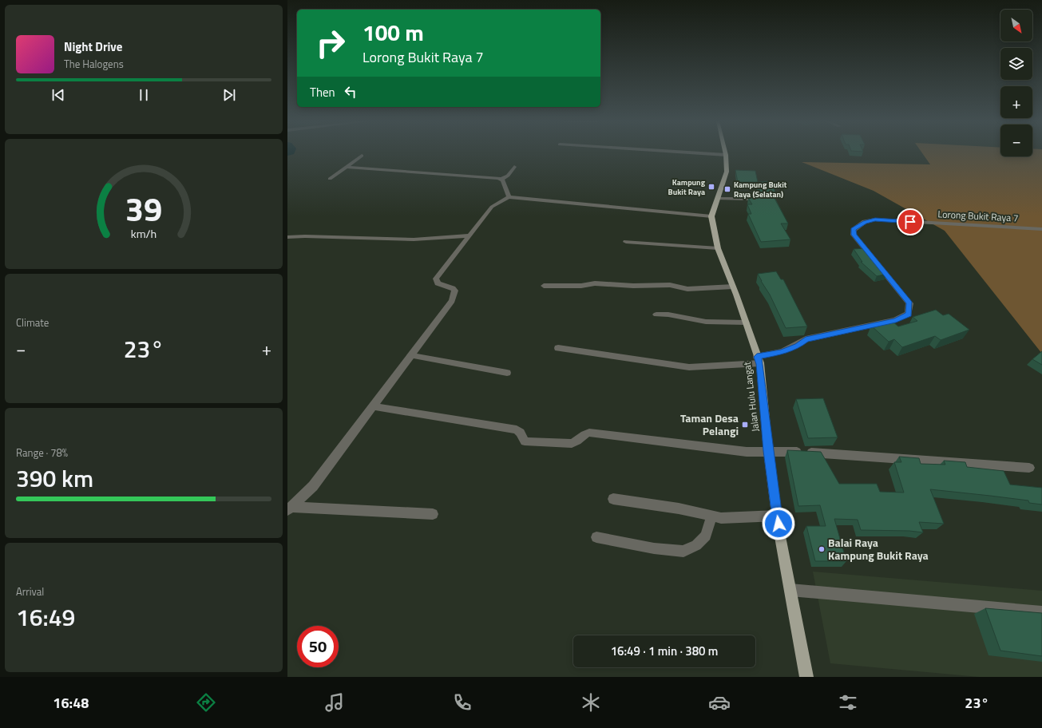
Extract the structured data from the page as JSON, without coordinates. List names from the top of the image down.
{
  "streets": {
    "main road": ["Jalan Hulu Langat"],
    "street": ["Lorong Bukit Raya 7"]
  },
  "crossings": [
    ["Lorong Bukit Raya 7", "Jalan Hulu Langat"]
  ],
  "places": {
    "transit": ["Kampung Bukit Raya", "Kampung Bukit Raya (Selatan)", "Taman Desa Pelangi"],
    "other": ["Balai Raya Kampung Bukit Raya"]
  },
  "north": "bottom right",
  "page": {
    "map_buttons": ["+", "−"],
    "turn": ["100 m", "Lorong Bukit Raya 7"],
    "song": ["Night Drive", "The Halogens"],
    "then": "Then",
    "tile": [
      "Climate",
      ["Range · 78%", "390 km"],
      ["Arrival", "16:49"]
    ],
    "heat": ["−", "23°", "+"],
    "limit": "50",
    "trip": "16:49 · 1 min · 380 m",
    "tabs": ["16:48", "23°"],
    "gauge": ["39", "km/h"]
  }
}
